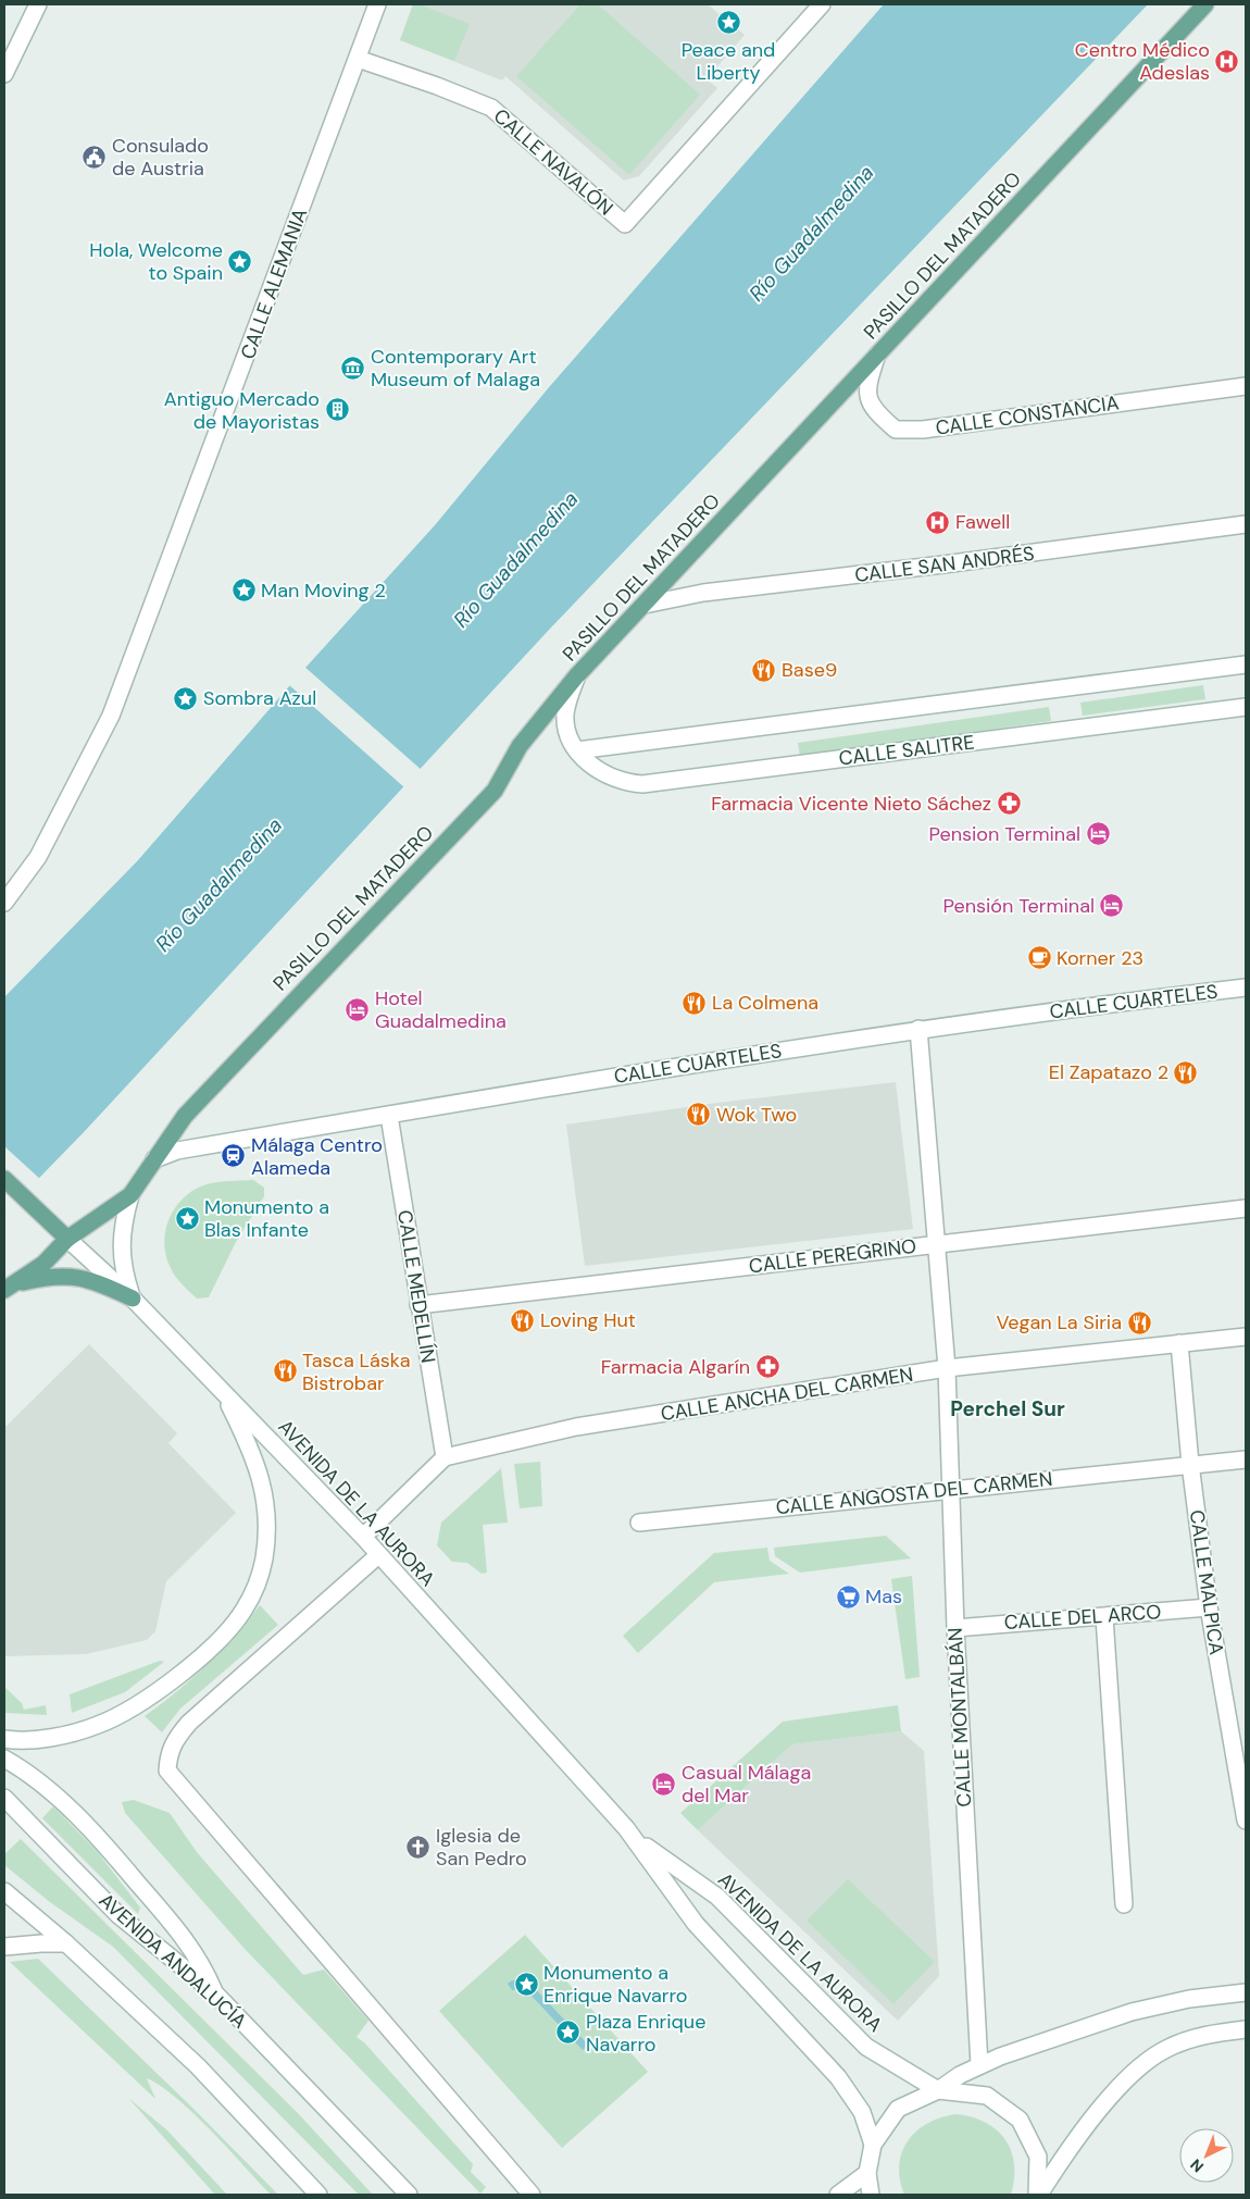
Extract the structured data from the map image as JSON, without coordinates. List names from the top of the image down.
{
  "streets": {
    "main road": ["PASILLO DEL MATADERO", "AVENIDA DE LA AURORA"],
    "street": [
      "CALLE NAVALÓN",
      "CALLE ALEMANIA",
      "CALLE CONSTANCIA",
      "CALLE SAN ANDRÉS",
      "CALLE SALITRE",
      "CALLE CUARTELES",
      "CALLE PEREGRINO",
      "CALLE MEDELLÍN",
      "CALLE ANCHA DEL CARMEN",
      "CALLE ANGOSTA DEL CARMEN",
      "CALLE MALPICA",
      "CALLE DEL ARCO",
      "CALLE MONTALBÁN",
      "AVENIDA ANDALUCÍA"
    ]
  },
  "crossings": [
    ["CALLE NAVALÓN", "CALLE ALEMANIA"],
    ["PASILLO DEL MATADERO", "CALLE CONSTANCIA"],
    ["PASILLO DEL MATADERO", "CALLE SAN ANDRÉS"],
    ["PASILLO DEL MATADERO", "CALLE SALITRE"],
    ["PASILLO DEL MATADERO", "CALLE CUARTELES"],
    ["PASILLO DEL MATADERO", "AVENIDA DE LA AURORA"],
    ["CALLE CUARTELES", "CALLE MEDELLÍN"],
    ["CALLE CUARTELES", "CALLE MONTALBÁN"],
    ["CALLE PEREGRINO", "CALLE MEDELLÍN"],
    ["CALLE PEREGRINO", "CALLE MONTALBÁN"],
    ["CALLE MEDELLÍN", "CALLE ANCHA DEL CARMEN"],
    ["CALLE ANCHA DEL CARMEN", "CALLE MALPICA"],
    ["CALLE ANCHA DEL CARMEN", "CALLE MONTALBÁN"],
    ["CALLE ANGOSTA DEL CARMEN", "CALLE MALPICA"],
    ["CALLE ANGOSTA DEL CARMEN", "CALLE MONTALBÁN"],
    ["CALLE MALPICA", "CALLE DEL ARCO"],
    ["CALLE DEL ARCO", "CALLE MONTALBÁN"]
  ],
  "districts": ["Perchel Sur"],
  "water": ["Río Guadalmedina"],
  "places": {
    "place": [
      "Peace and Liberty",
      "Hola, Welcome to Spain",
      "Man Moving 2",
      "Sombra Azul",
      "Monumento a Blas Infante",
      "Monumento a Enrique Navarro",
      "Plaza Enrique Navarro"
    ],
    "hospital": ["Centro Médico Adeslas", "Fawell"],
    "public building": ["Consulado de Austria"],
    "museum": ["Contemporary Art Museum of Malaga"],
    "building": ["Antiguo Mercado de Mayoristas"],
    "restaurant": [
      "Base9",
      "La Colmena",
      "El Zapatazo 2",
      "Wok Two",
      "Loving Hut",
      "Vegan La Siria",
      "Tasca Láska Bistrobar"
    ],
    "pharmacy": ["Farmacia Vicente Nieto Sáchez", "Farmacia Algarín"],
    "hotel": [
      "Pension Terminal",
      "Pensión Terminal",
      "Hotel Guadalmedina",
      "Casual Málaga del Mar"
    ],
    "cafe": ["Korner 23"],
    "station": ["Málaga Centro Alameda"],
    "supermarket": ["Mas"],
    "church": ["Iglesia de San Pedro"]
  },
  "north": "bottom left"
}
